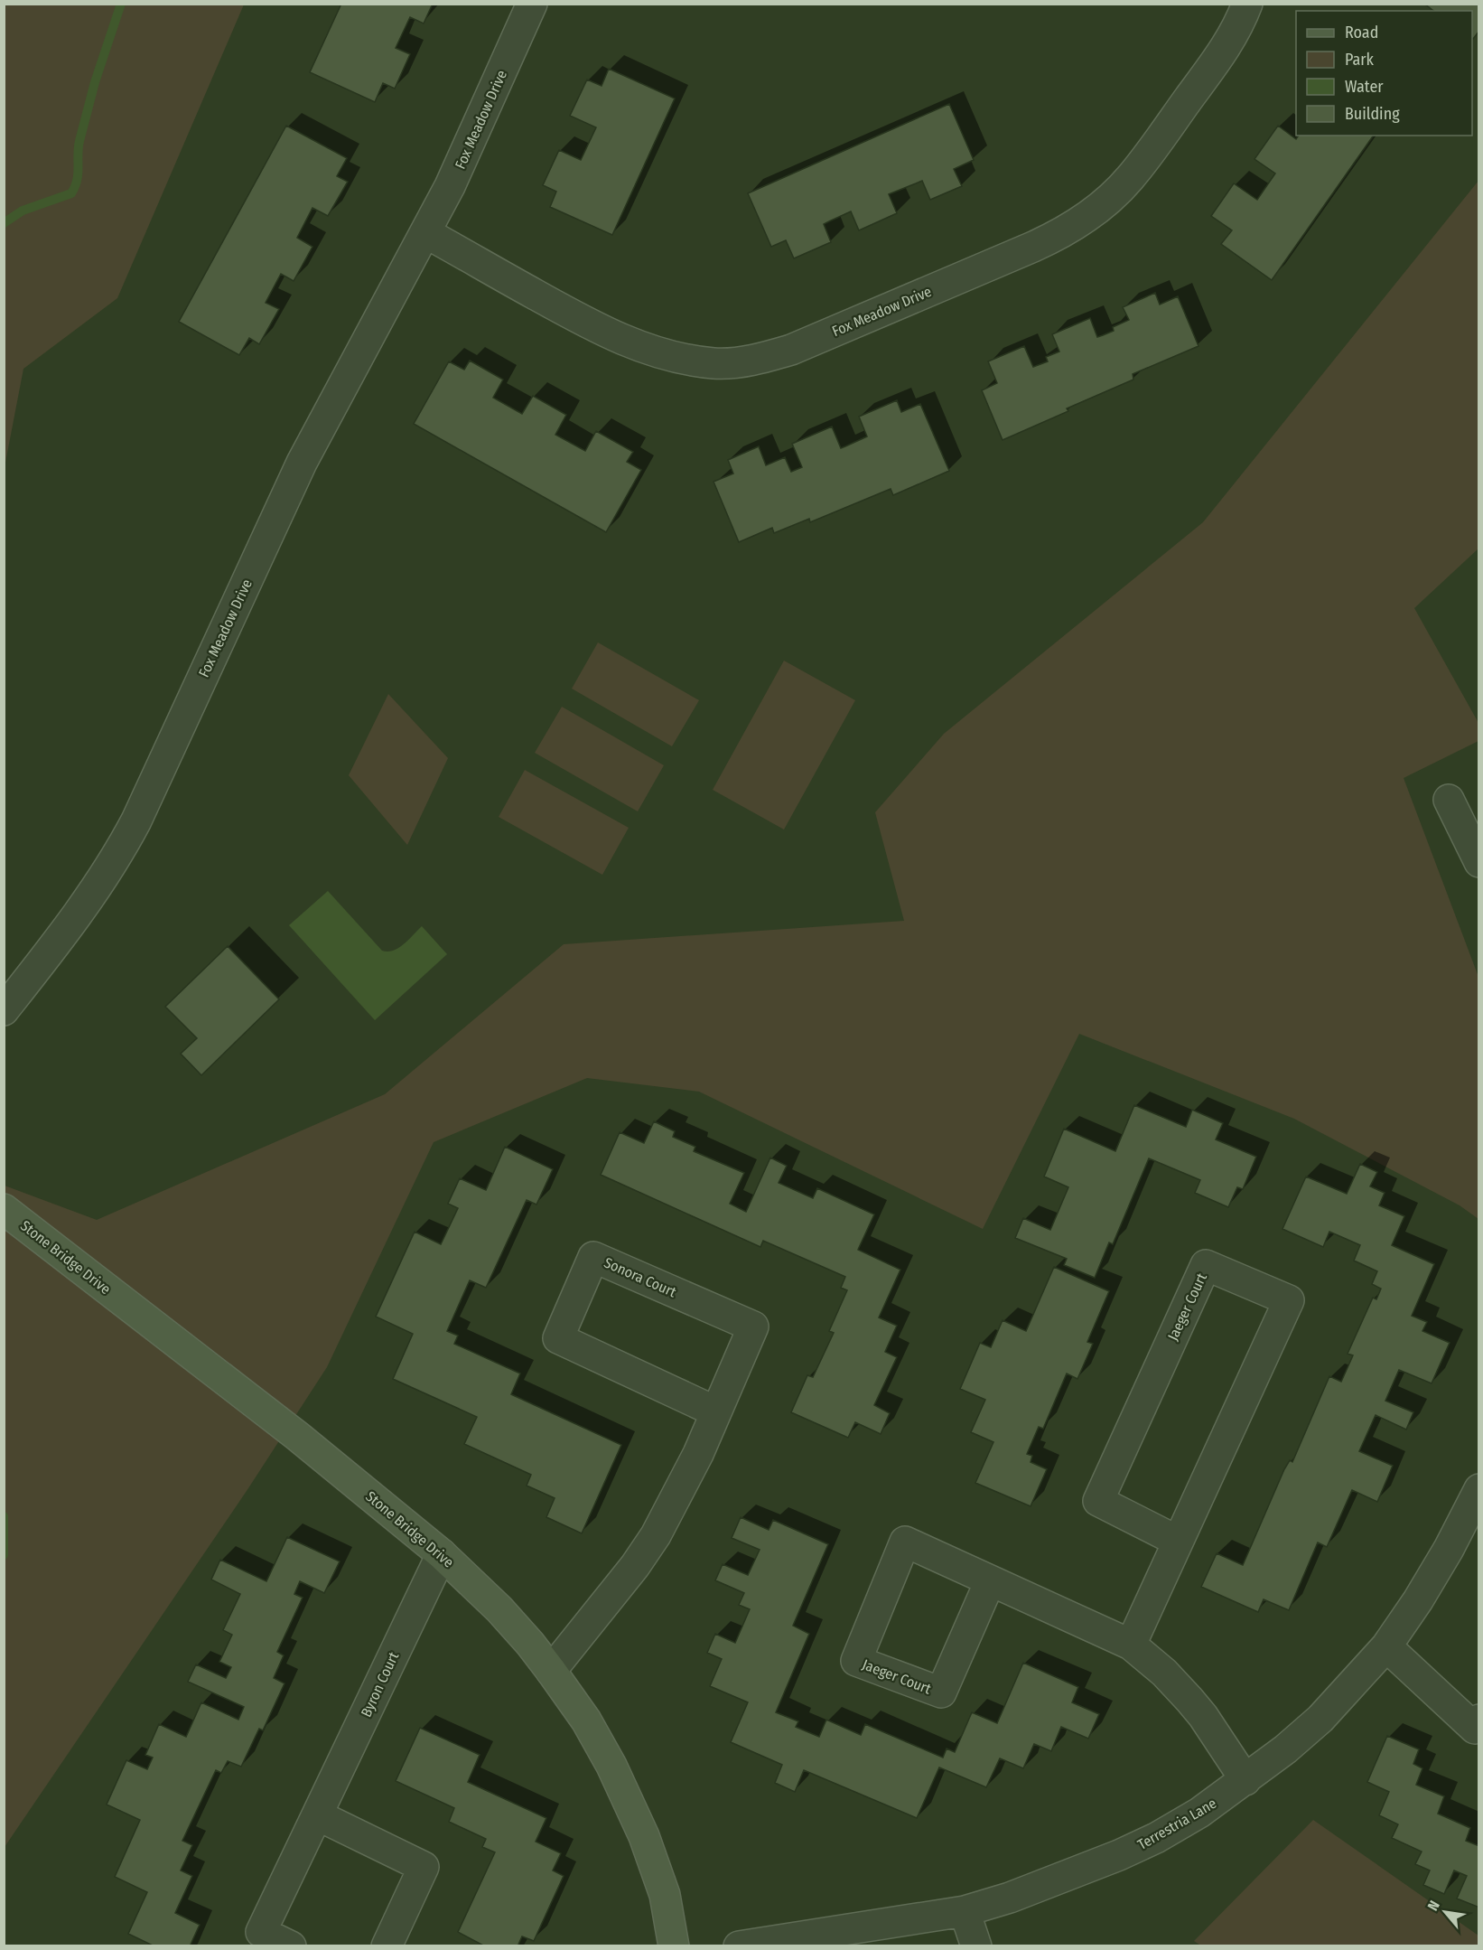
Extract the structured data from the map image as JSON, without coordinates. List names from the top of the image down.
{
  "streets": {
    "street": [
      "Fox Meadow Drive",
      "Stone Bridge Drive",
      "Sonora Court",
      "Jaeger Court",
      "Byron Court",
      "Terrestria Lane"
    ]
  },
  "crossings": [
    ["Stone Bridge Drive", "Sonora Court"],
    ["Stone Bridge Drive", "Byron Court"],
    ["Jaeger Court", "Terrestria Lane"]
  ],
  "legend": [
    "Road",
    "Park",
    "Water",
    "Building"
  ],
  "north": "top left"
}
